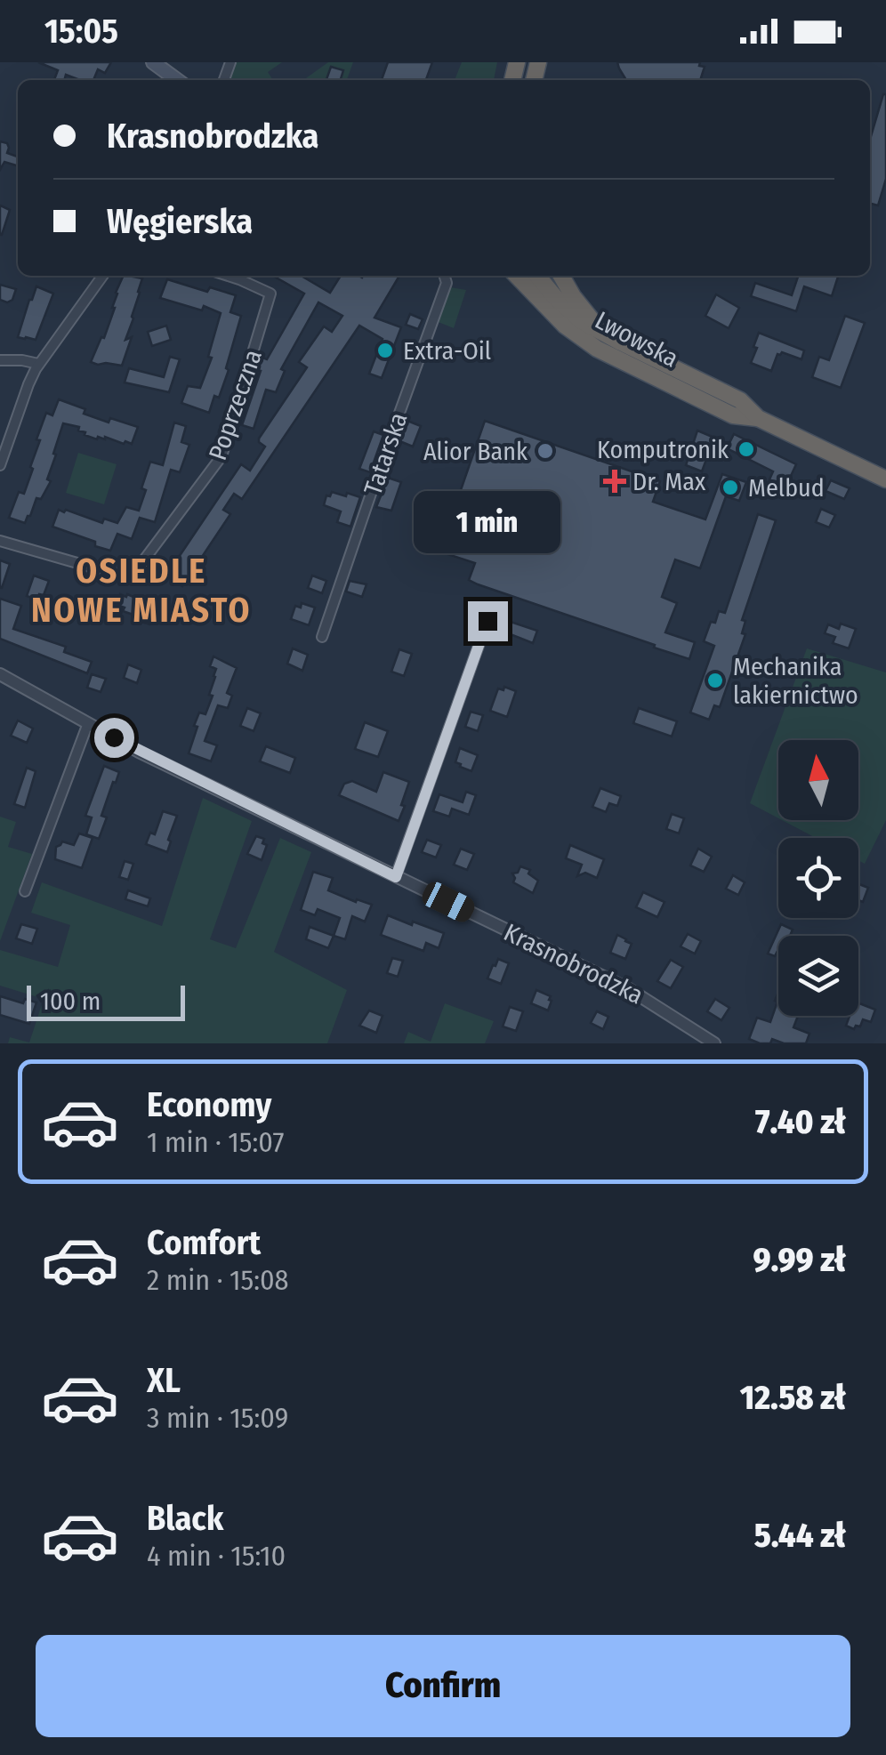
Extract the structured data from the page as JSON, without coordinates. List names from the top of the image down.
{
  "streets": {
    "highway": ["Lwowska"],
    "street": ["Poprzeczna", "Tatarska", "Krasnobrodzka"]
  },
  "districts": ["OSIEDLE NOWE MIASTO"],
  "places": {
    "other": [
      "Extra-Oil",
      "Komputronik",
      "Alior Bank",
      "Melbud",
      "Mechanika lakiernictwo"
    ],
    "health": ["Dr. Max"]
  },
  "scale_bar": "100 m",
  "north": "top",
  "page": {
    "status": "15:05",
    "banner": ["Krasnobrodzka", "Węgierska"],
    "bubble": "1 min",
    "scale": "100 m",
    "list": [
      {
        "name": "Economy",
        "note": "1 min · 15:07",
        "value": "7.40 zł"
      },
      {
        "name": "Comfort",
        "note": "2 min · 15:08",
        "value": "9.99 zł"
      },
      {
        "name": "XL",
        "note": "3 min · 15:09",
        "value": "12.58 zł"
      },
      {
        "name": "Black",
        "note": "4 min · 15:10",
        "value": "5.44 zł"
      }
    ],
    "buttons": "Confirm"
  }
}
